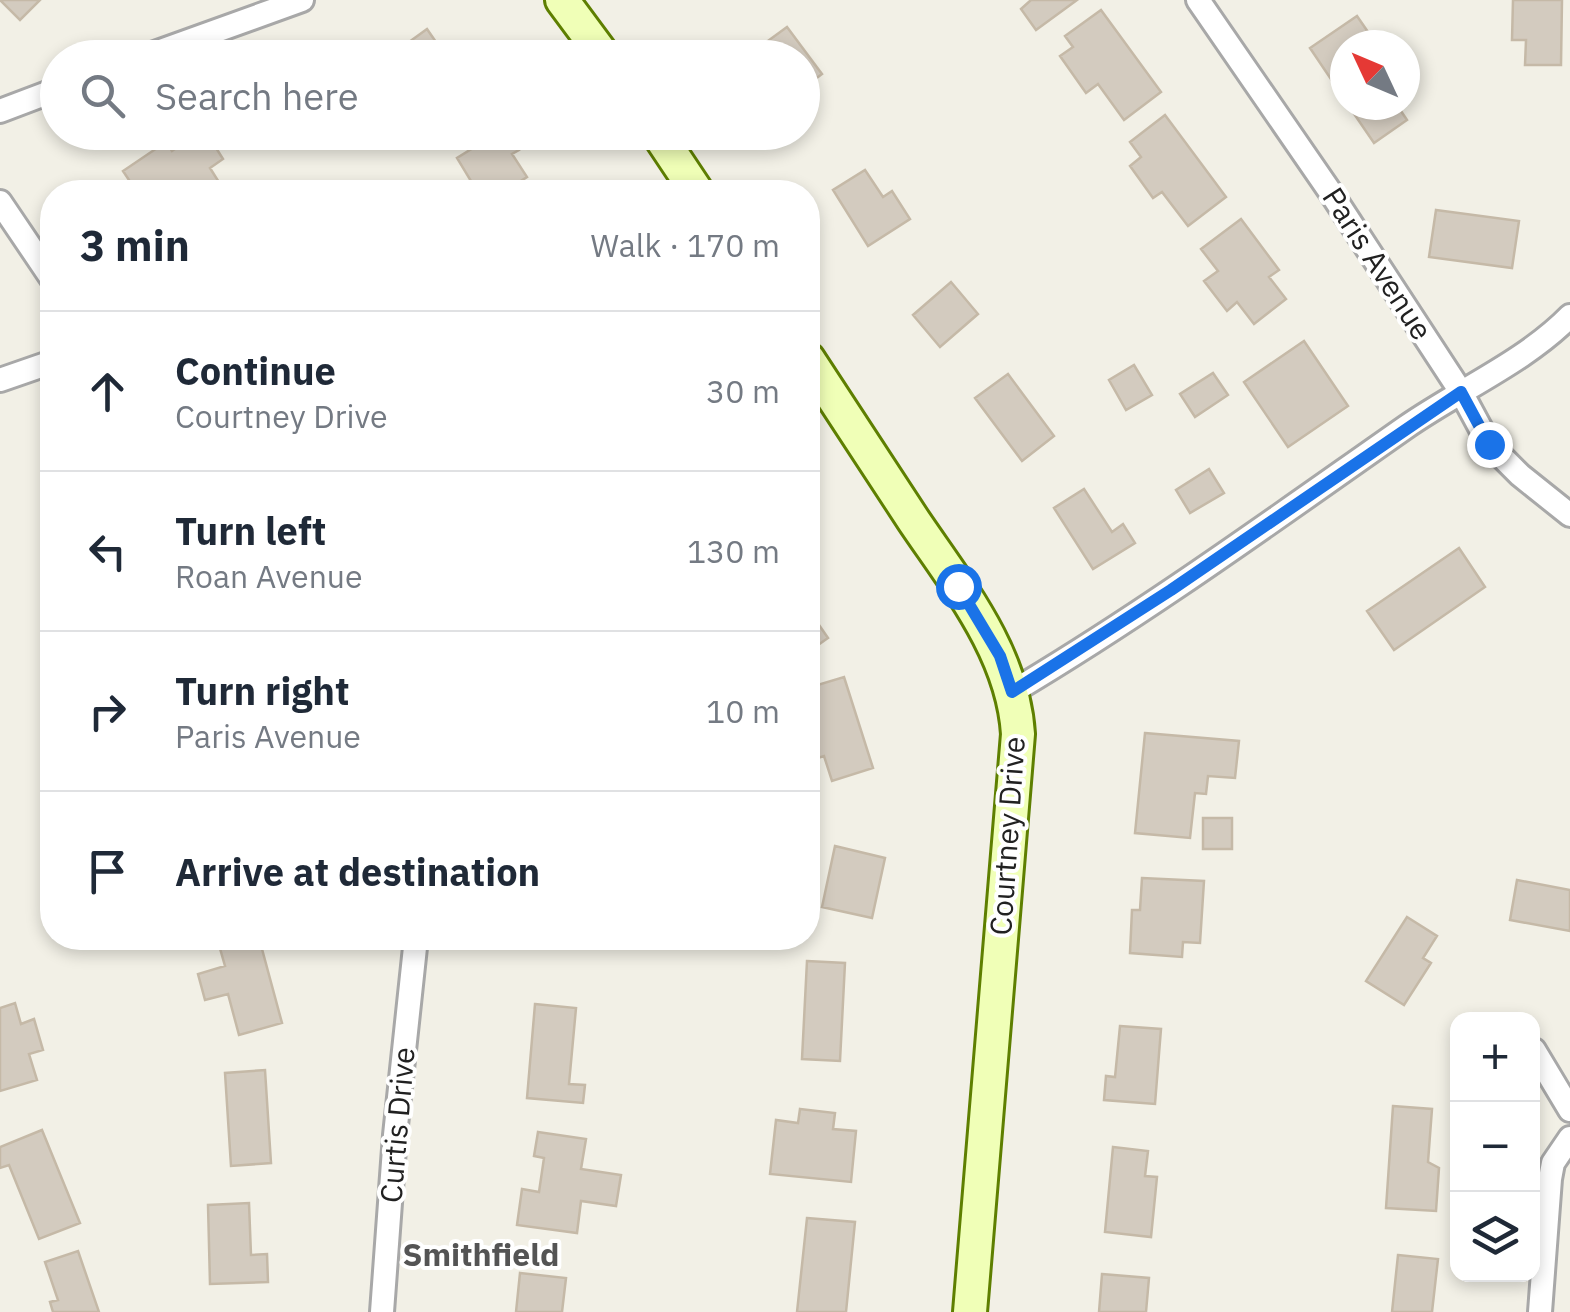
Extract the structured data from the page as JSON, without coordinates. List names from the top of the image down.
{
  "streets": {
    "street": ["Paris Avenue", "Courtney Drive", "Curtis Drive"]
  },
  "districts": ["Smithfield"],
  "north": "top left",
  "page": {
    "search": "Search here",
    "heading": ["3 min", "Walk · 170 m"],
    "list": [
      ["Continue", "Courtney Drive", "30 m"],
      ["Turn left", "Roan Avenue", "130 m"],
      ["Turn right", "Paris Avenue", "10 m"],
      "Arrive at destination"
    ],
    "map_buttons": ["+", "−"]
  }
}
